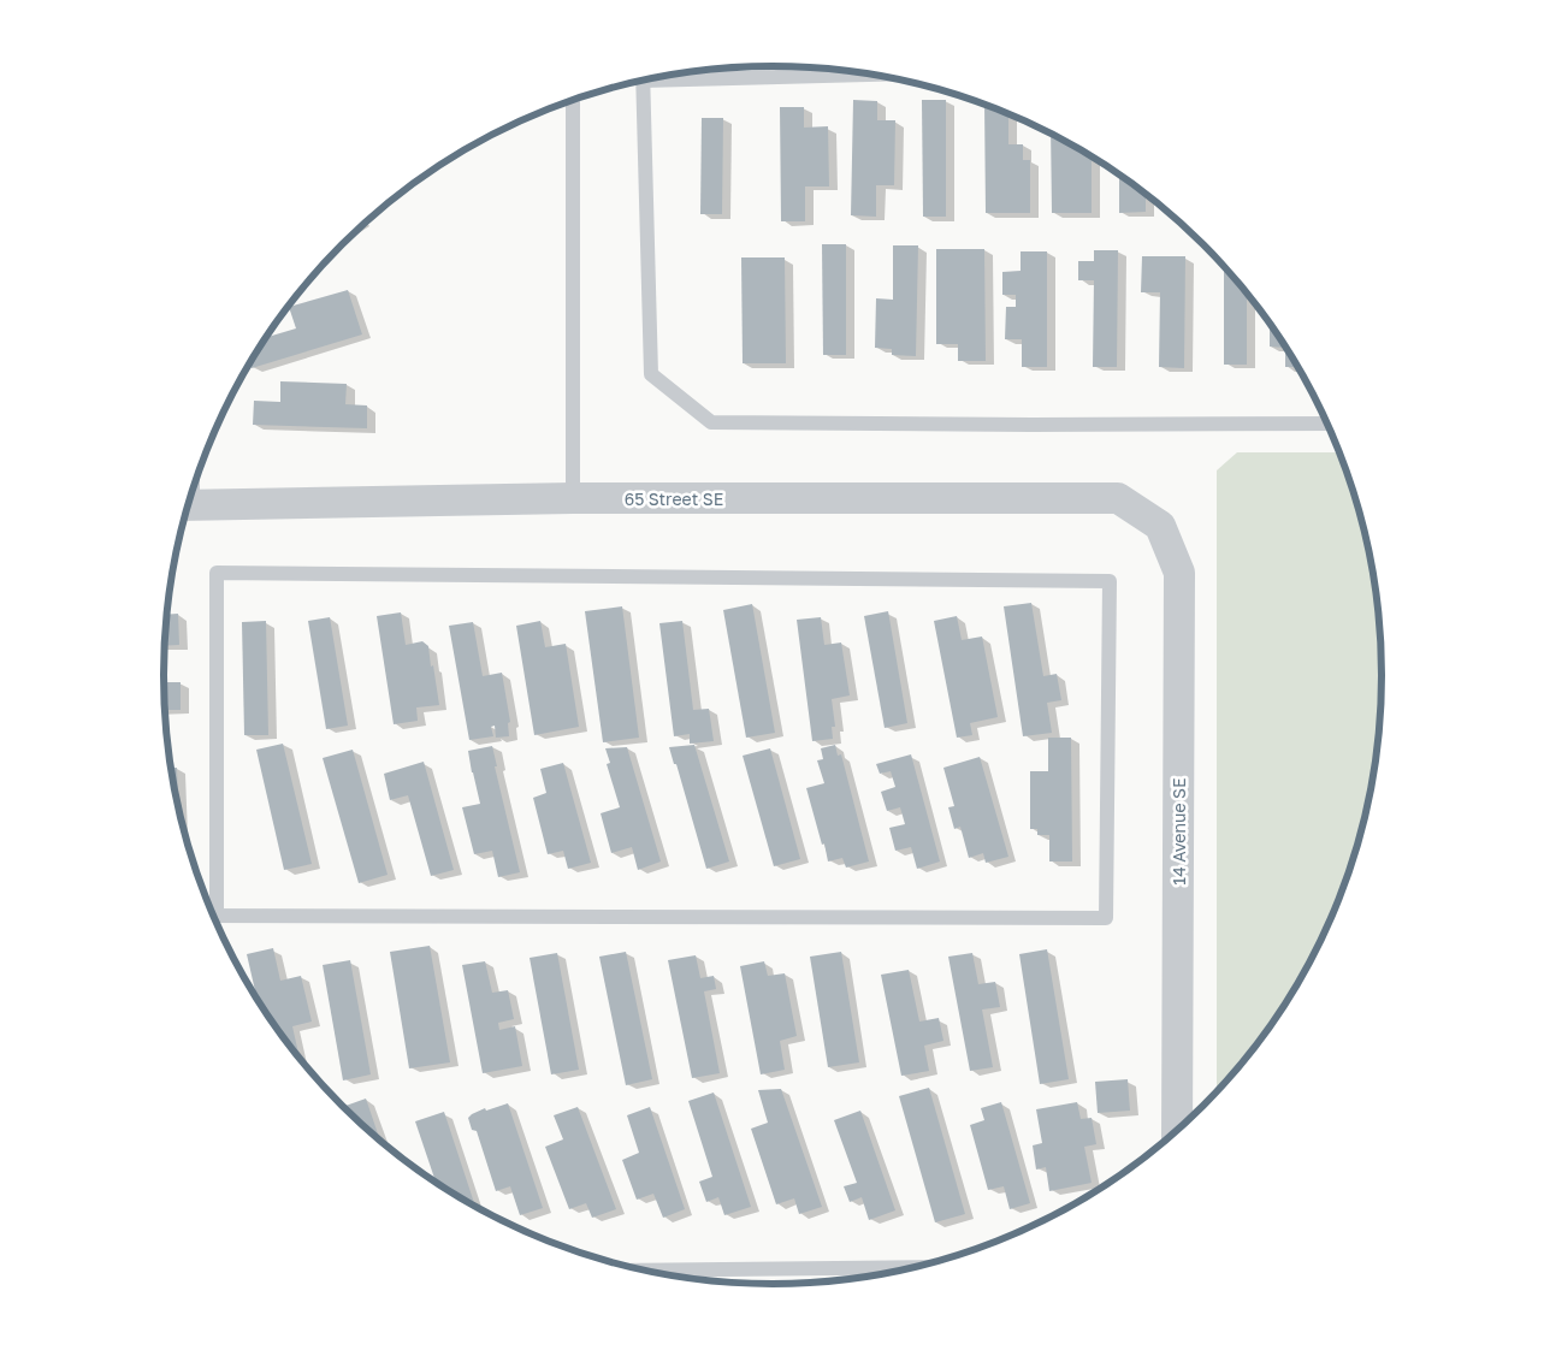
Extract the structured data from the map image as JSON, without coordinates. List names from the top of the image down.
{
  "streets": {
    "street": ["65 Street SE", "14 Avenue SE"]
  },
  "crossings": [
    ["65 Street SE", "14 Avenue SE"]
  ]
}
